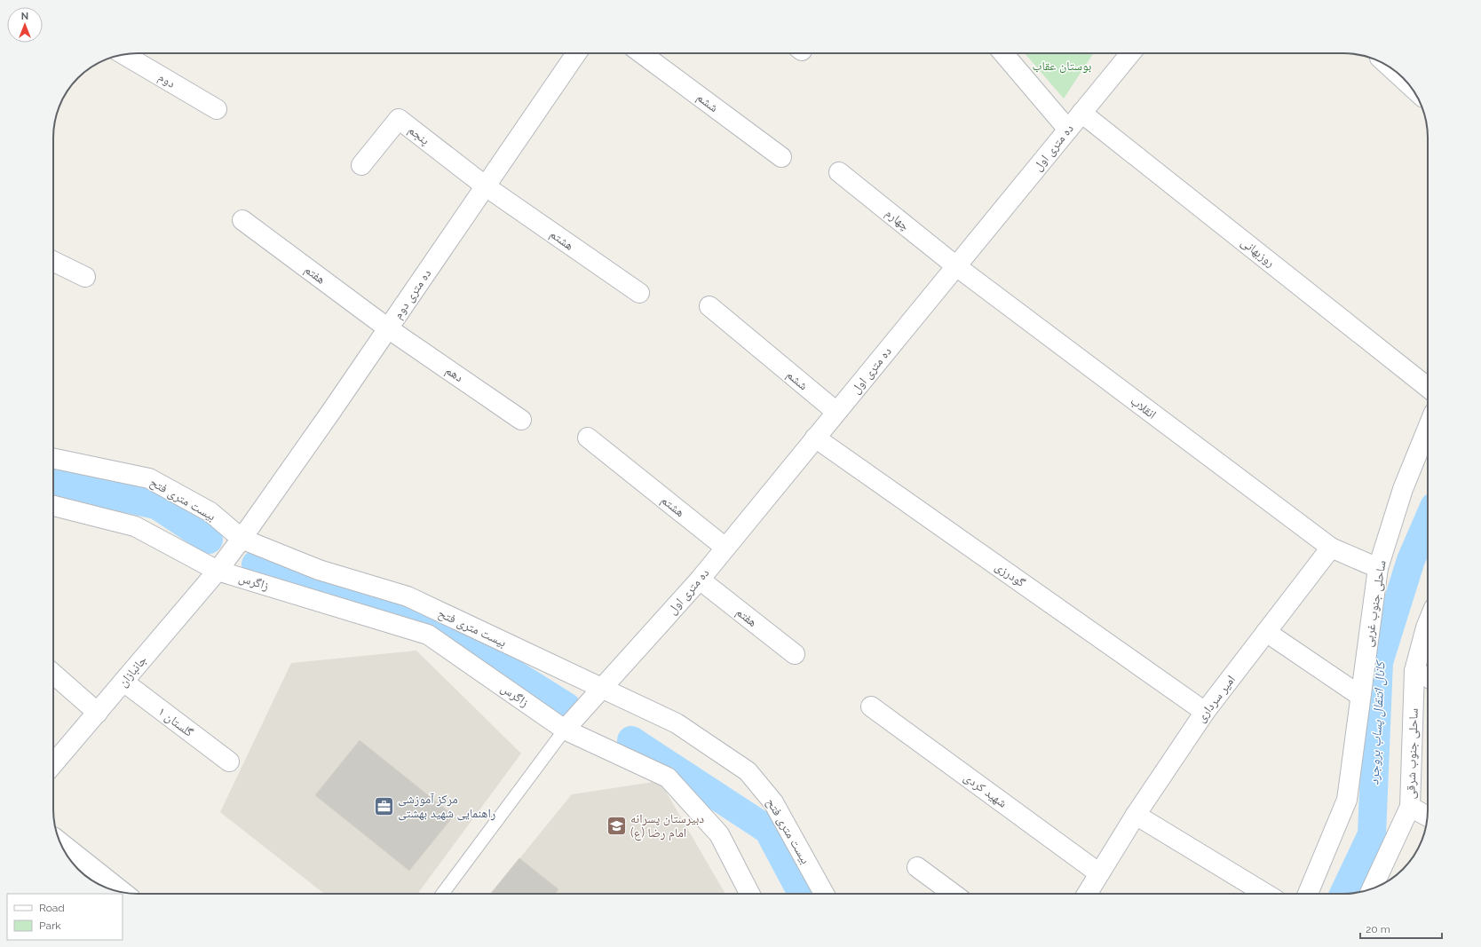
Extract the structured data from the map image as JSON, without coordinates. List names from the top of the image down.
{
  "streets": {
    "street": [
      "دوم",
      "ششم",
      "پنجم",
      "ده متری اول",
      "چهارم",
      "هشتم",
      "روزبهانی",
      "هفتم",
      "ده متری دوم",
      "دهم",
      "انقلاب",
      "بیست متری فتح",
      "گودرزی",
      "زاگرس",
      "ساحلی جنوب غربی",
      "جانبازان",
      "امیر سرداری",
      "گلستان ۱",
      "ساحلی جنوب شرقی",
      "شهید کردی"
    ]
  },
  "crossings": [
    ["ششم", "ده متری اول"],
    ["پنجم", "هشتم"],
    ["پنجم", "ده متری دوم"],
    ["ده متری اول", "چهارم"],
    ["ده متری اول", "هشتم"],
    ["ده متری اول", "روزبهانی"],
    ["ده متری اول", "هفتم"],
    ["ده متری اول", "انقلاب"],
    ["ده متری اول", "بیست متری فتح"],
    ["ده متری اول", "گودرزی"],
    ["ده متری اول", "زاگرس"],
    ["چهارم", "انقلاب"],
    ["هشتم", "ده متری دوم"],
    ["هفتم", "ده متری دوم"],
    ["هفتم", "دهم"],
    ["ده متری دوم", "دهم"],
    ["ده متری دوم", "بیست متری فتح"],
    ["ده متری دوم", "زاگرس"],
    ["ده متری دوم", "جانبازان"],
    ["انقلاب", "امیر سرداری"],
    ["گودرزی", "امیر سرداری"],
    ["زاگرس", "جانبازان"],
    ["جانبازان", "گلستان ۱"],
    ["امیر سرداری", "شهید کردی"]
  ],
  "water": ["کانال انتقال پساب بروجرد"],
  "parks": ["بوستان عقاب"],
  "places": {
    "office": ["مرکز آموزشی راهنمایی شهید بهشتی"],
    "school or university": ["دبیرستان پسرانه امام رضا (ع)"]
  },
  "legend": ["Road", "Park"],
  "scale_bar": "20 m",
  "north": "top"
}
